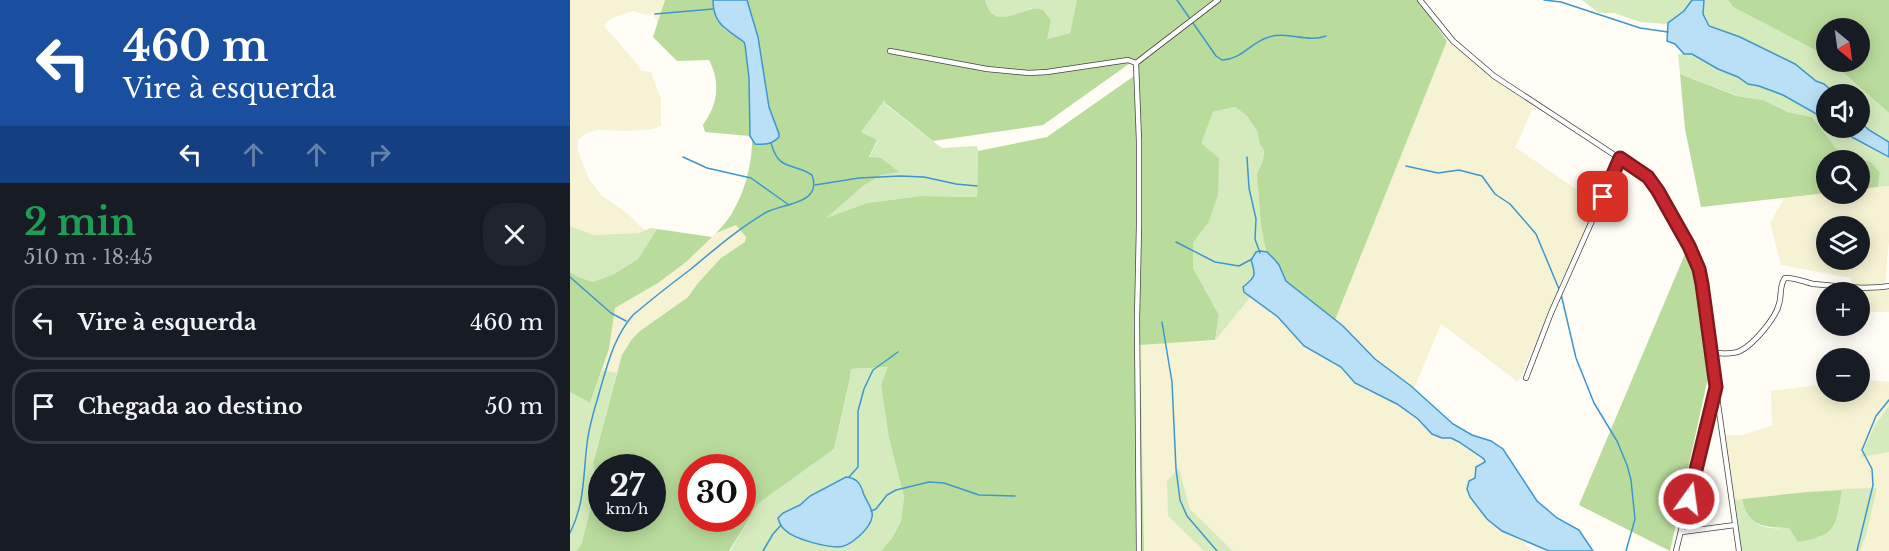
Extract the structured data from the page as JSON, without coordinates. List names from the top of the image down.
{
  "north": "bottom right",
  "page": {
    "turn": ["460 m", "Vire à esquerda"],
    "map_buttons": ["+", "−"],
    "heading": ["2 min", "510 m · 18:45"],
    "list": [
      {
        "name": "Vire à esquerda",
        "value": "460 m"
      },
      {
        "name": "Chegada ao destino",
        "value": "50 m"
      }
    ],
    "speed": "27 km/h",
    "limit": "30"
  }
}
